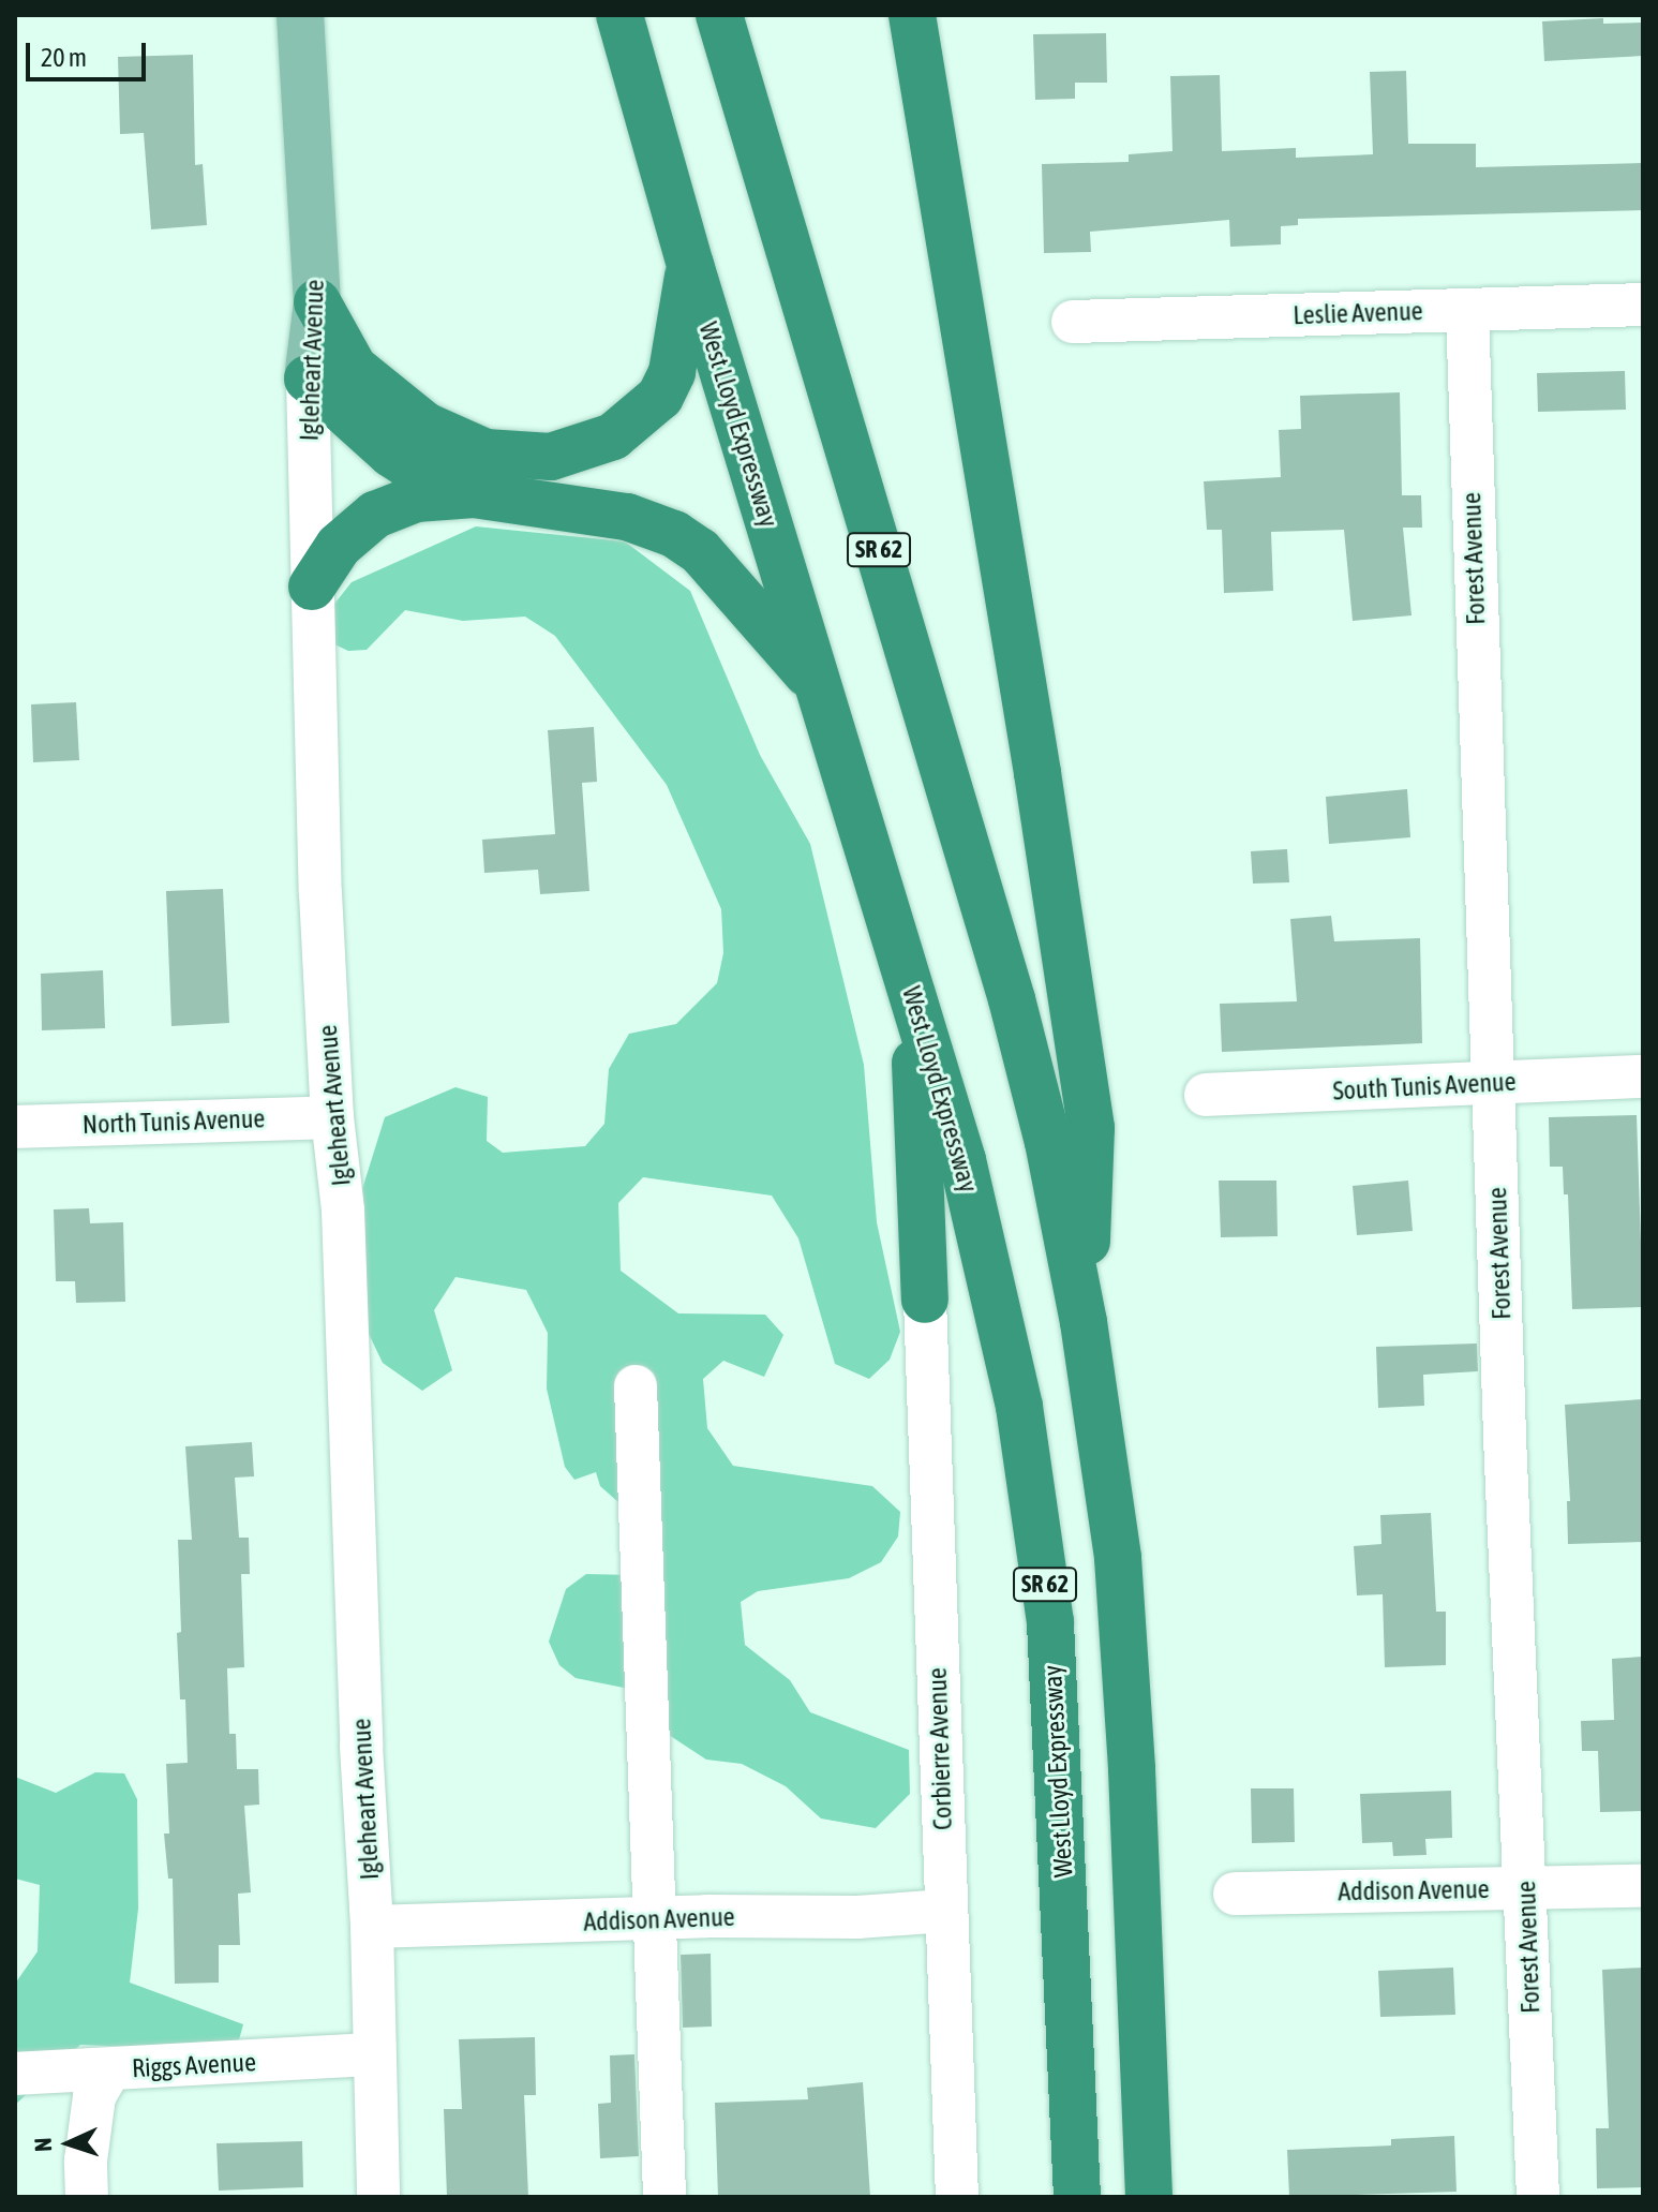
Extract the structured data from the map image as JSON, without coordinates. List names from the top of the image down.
{
  "streets": {
    "highway": ["West Lloyd Expressway", "SR 62"],
    "main road": ["Igleheart Avenue"],
    "street": [
      "Leslie Avenue",
      "Forest Avenue",
      "South Tunis Avenue",
      "North Tunis Avenue",
      "Corbierre Avenue",
      "Addison Avenue",
      "Riggs Avenue"
    ]
  },
  "crossings": [
    ["Leslie Avenue", "Forest Avenue"],
    ["Igleheart Avenue", "North Tunis Avenue"],
    ["Igleheart Avenue", "Addison Avenue"],
    ["Igleheart Avenue", "Riggs Avenue"],
    ["Forest Avenue", "South Tunis Avenue"],
    ["Forest Avenue", "Addison Avenue"],
    ["Corbierre Avenue", "Addison Avenue"]
  ],
  "scale_bar": "20 m",
  "north": "left"
}
